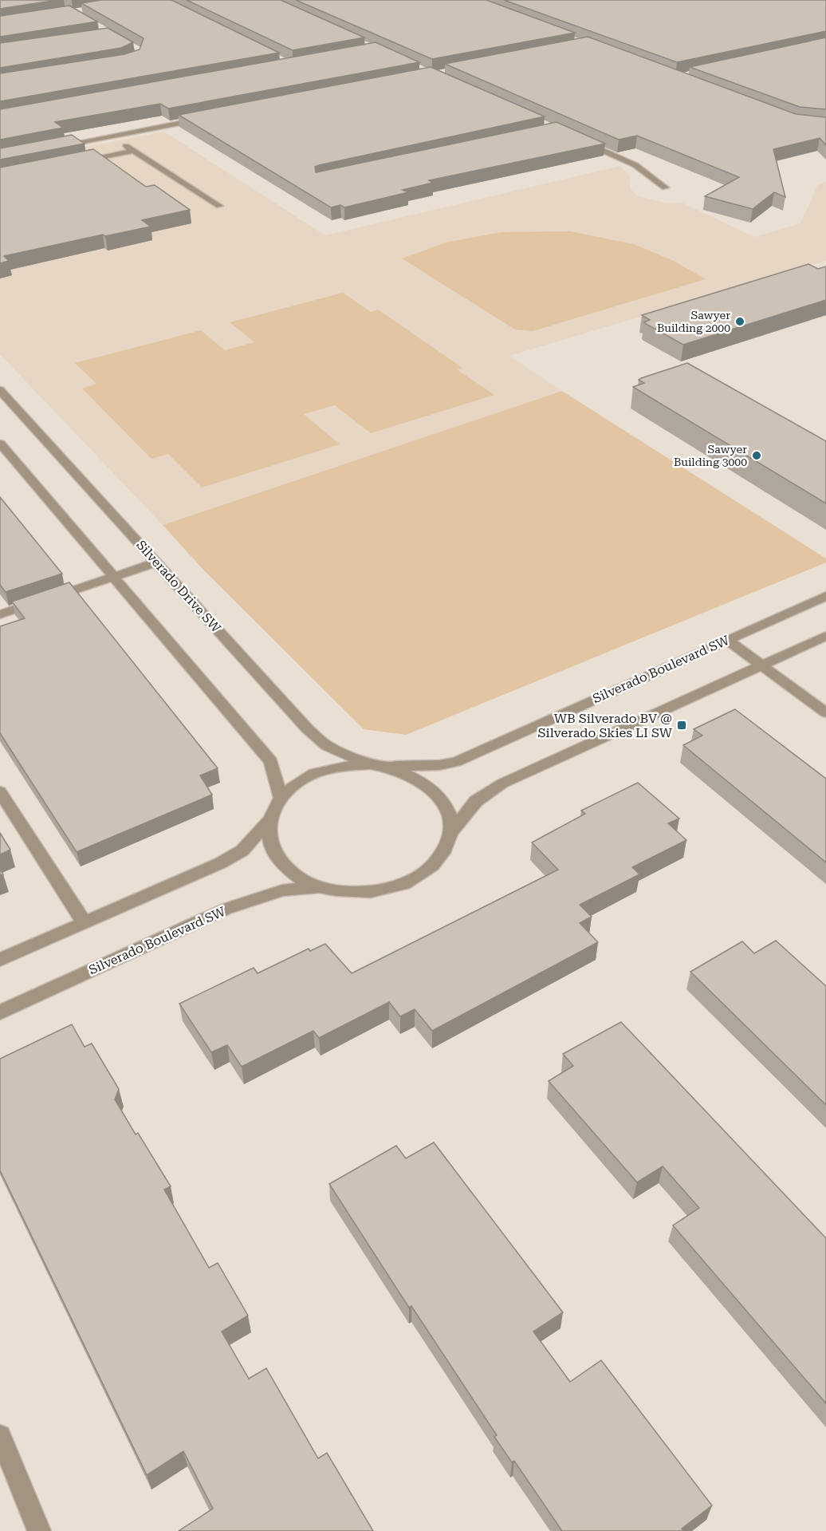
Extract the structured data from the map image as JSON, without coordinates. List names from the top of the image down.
{
  "streets": {
    "street": ["Silverado Drive SW", "Silverado Boulevard SW"]
  },
  "crossings": [
    ["Silverado Drive SW", "Silverado Boulevard SW"]
  ],
  "places": {
    "other": ["Sawyer Building 2000", "Sawyer Building 3000"],
    "transit": ["WB Silverado BV @ Silverado Skies LI SW"]
  }
}
